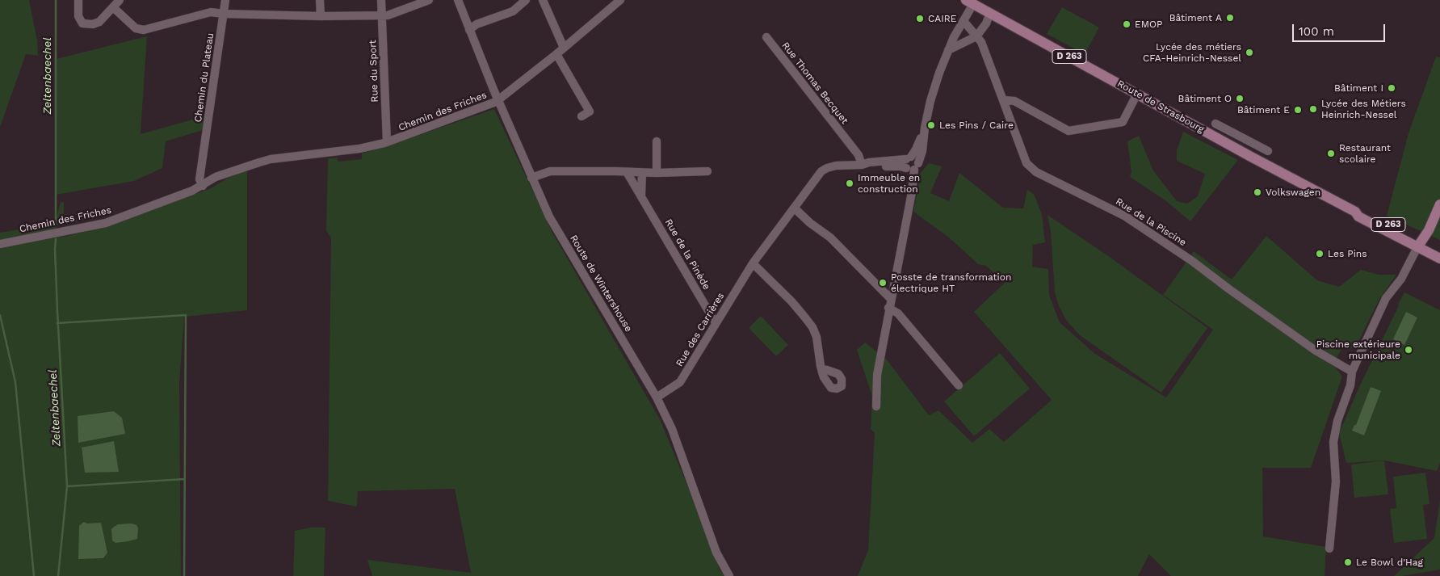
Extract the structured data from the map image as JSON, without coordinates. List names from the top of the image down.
{
  "streets": {
    "main road": ["D 263", "Route de Strasbourg"],
    "street": [
      "Rue du Sport",
      "Chemin du Plateau",
      "Rue Thomas Becquet",
      "Chemin des Friches",
      "Rue de la Piscine",
      "Rue de la Pinède",
      "Route de Wintershouse",
      "Rue des Carrières"
    ]
  },
  "crossings": [
    ["Rue du Sport", "Chemin des Friches"],
    ["Chemin du Plateau", "Chemin des Friches"],
    ["Rue Thomas Becquet", "Rue des Carrières"],
    ["Chemin des Friches", "Route de Wintershouse"],
    ["Rue de la Pinède", "Rue des Carrières"],
    ["Route de Wintershouse", "Rue des Carrières"]
  ],
  "water": ["Zeltenbaechel"],
  "places": [
    "Bâtiment A",
    "CAIRE",
    "EMOP",
    "Lycée des métiers CFA-Heinrich-Nessel",
    "Bâtiment I",
    "Bâtiment O",
    "Lycée des Métiers Heinrich-Nessel",
    "Bâtiment E",
    "Les Pins / Caire",
    "Restaurant scolaire",
    "Immeuble en construction",
    "Volkswagen",
    "Les Pins",
    "Posste de transformation électrique HT",
    "Piscine extérieure municipale",
    "Le Bowl d'Hag"
  ],
  "scale_bar": "100 m"
}
